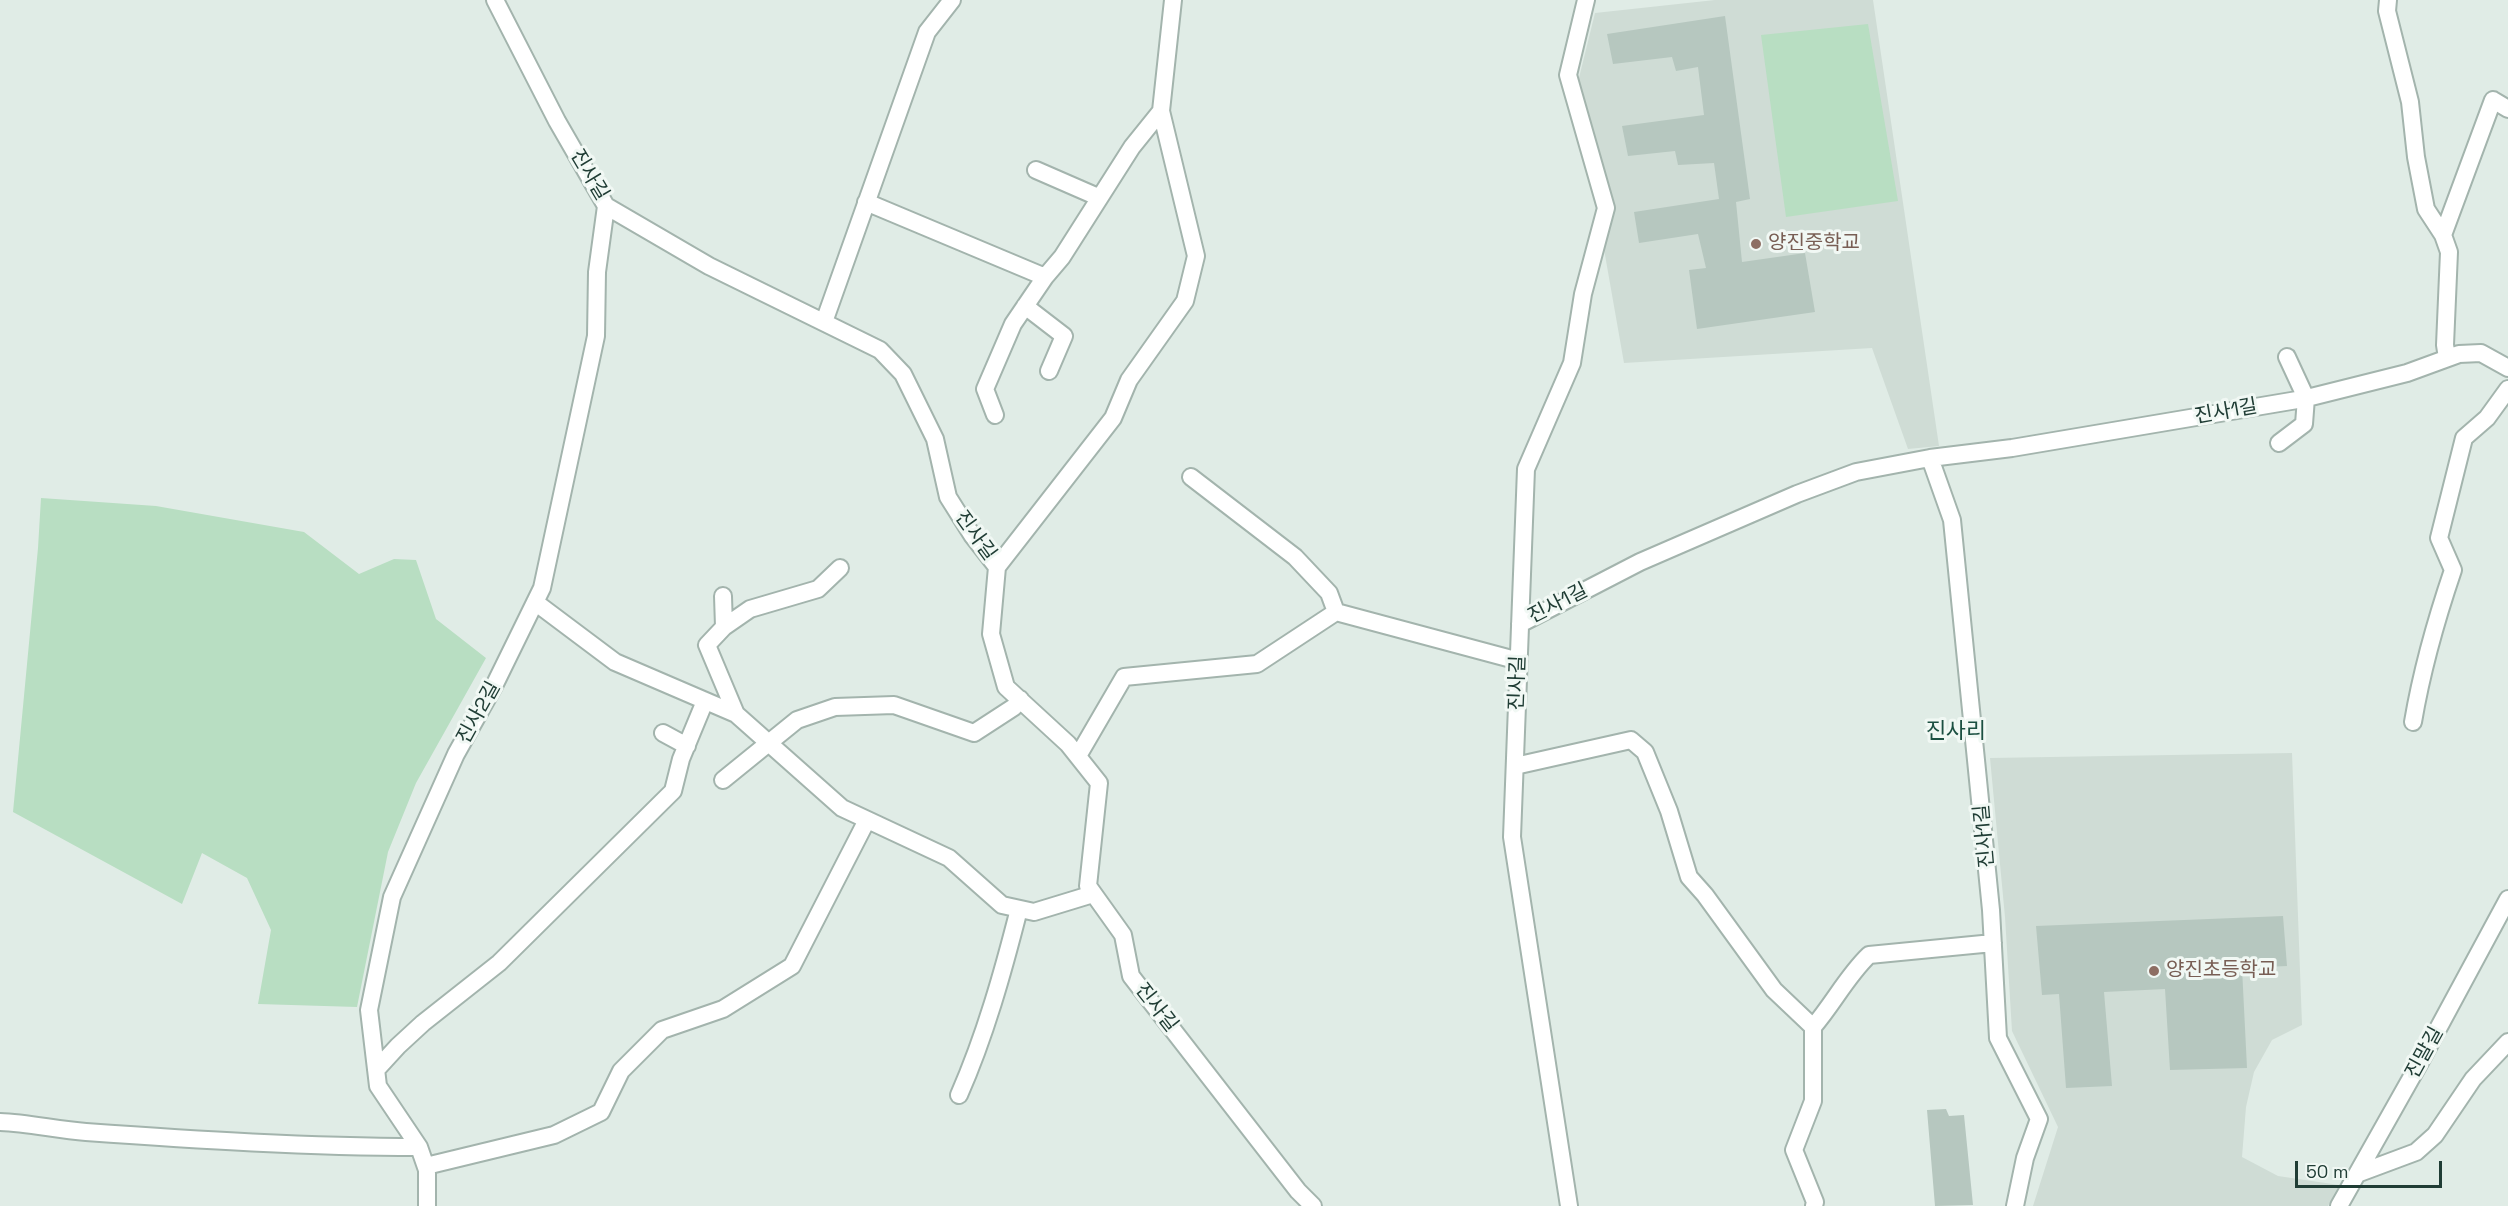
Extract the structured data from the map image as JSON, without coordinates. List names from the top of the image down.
{
  "streets": {
    "street": [
      "진사길",
      "진사1길",
      "진사2길",
      "진말길"
    ]
  },
  "crossings": [
    ["진사길", "진사1길"],
    ["진사길", "진사2길"]
  ],
  "districts": ["진사리"],
  "places": ["양진중학교", "양진초등학교"],
  "scale_bar": "50 m"
}
